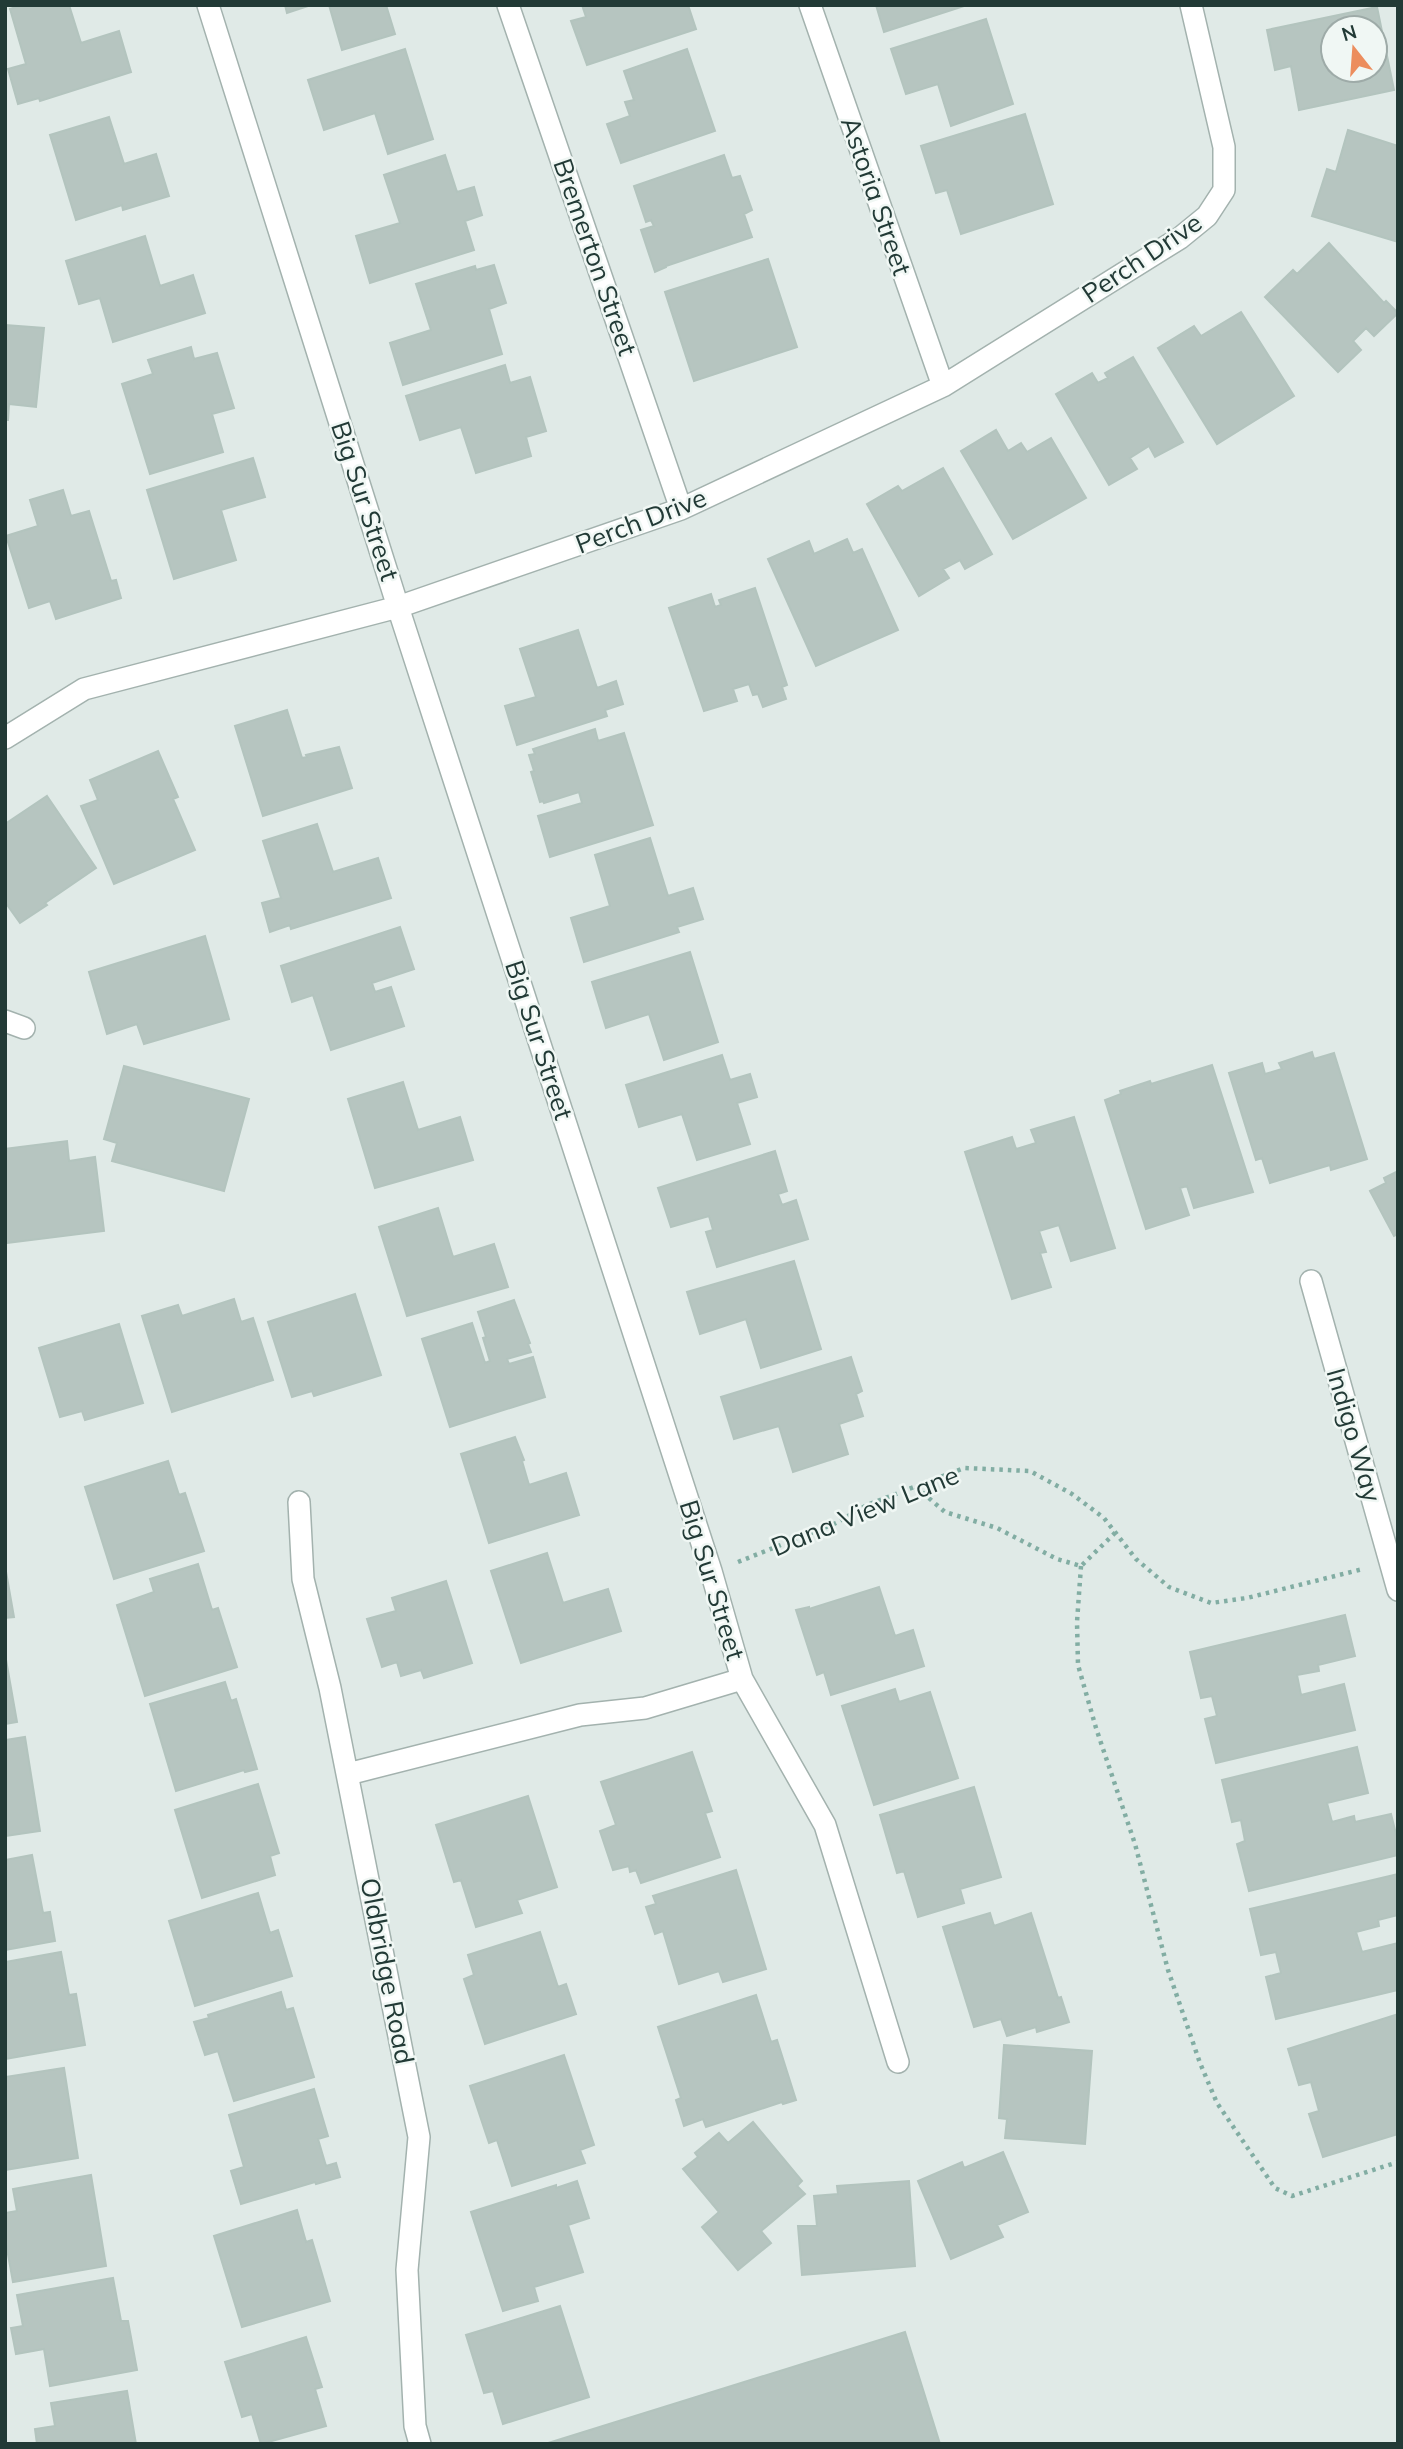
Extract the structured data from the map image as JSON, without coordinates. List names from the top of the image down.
{
  "streets": {
    "street": [
      "Astoria Street",
      "Bremerton Street",
      "Perch Drive",
      "Big Sur Street",
      "Indigo Way",
      "Oldbridge Road"
    ],
    "path": ["Dana View Lane"]
  },
  "crossings": [
    ["Astoria Street", "Perch Drive"],
    ["Bremerton Street", "Perch Drive"],
    ["Perch Drive", "Big Sur Street"],
    ["Big Sur Street", "Dana View Lane"],
    ["Indigo Way", "Dana View Lane"]
  ],
  "north": "top"
}
